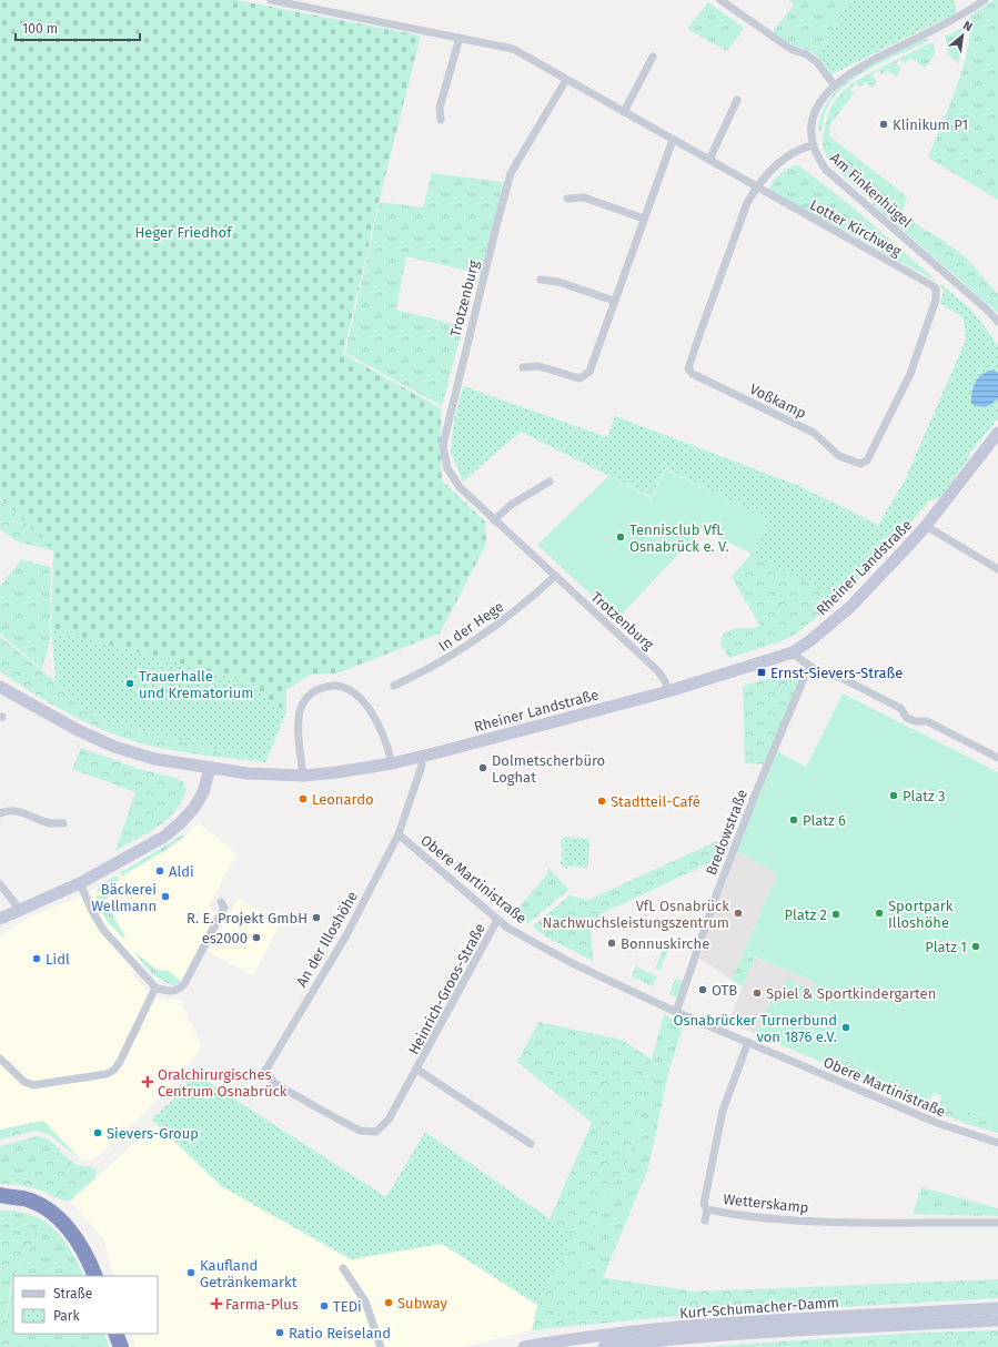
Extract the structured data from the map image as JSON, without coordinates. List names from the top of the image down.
{
  "streets": {
    "street": [
      "Am Finkenhügel",
      "Lotter Kirchweg",
      "Trotzenburg",
      "Voßkamp",
      "Rheiner Landstraße",
      "In der Hege",
      "Bredowstraße",
      "Obere Martinistraße",
      "An der Illoshöhe",
      "Heinrich-Groos-Straße",
      "Wetterskamp",
      "Kurt-Schumacher-Damm"
    ]
  },
  "crossings": [
    ["Lotter Kirchweg", "Trotzenburg"],
    ["Lotter Kirchweg", "Voßkamp"],
    ["Trotzenburg", "Rheiner Landstraße"],
    ["Trotzenburg", "In der Hege"],
    ["Rheiner Landstraße", "An der Illoshöhe"],
    ["Bredowstraße", "Obere Martinistraße"],
    ["Obere Martinistraße", "An der Illoshöhe"],
    ["Obere Martinistraße", "Heinrich-Groos-Straße"],
    ["Obere Martinistraße", "Wetterskamp"],
    ["An der Illoshöhe", "Heinrich-Groos-Straße"]
  ],
  "parks": ["Heger Friedhof"],
  "places": {
    "other": [
      "Klinikum P1",
      "Tennisclub VfL Osnabrück e. V.",
      "Trauerhalle und Krematorium",
      "Dolmetscherbüro Loghat",
      "Platz 3",
      "Leonardo",
      "Stadtteil-Café",
      "Platz 6",
      "Aldi",
      "Bäckerei Wellmann",
      "VfL Osnabrück Nachwuchsleistungszentrum",
      "Sportpark Illoshöhe",
      "Platz 2",
      "R. E. Projekt GmbH",
      "es2000",
      "Bonnuskirche",
      "Platz 1",
      "Lidl",
      "OTB",
      "Spiel & Sportkindergarten",
      "Osnabrücker Turnerbund von 1876 e.V.",
      "Sievers-Group",
      "Kaufland Getränkemarkt",
      "Subway",
      "TEDi",
      "Ratio Reiseland"
    ],
    "transit": ["Ernst-Sievers-Straße"],
    "health": ["Oralchirurgisches Centrum Osnabrück", "Farma-Plus"]
  },
  "legend": ["Straße", "Park"],
  "scale_bar": "100 m",
  "north": "top right"
}
